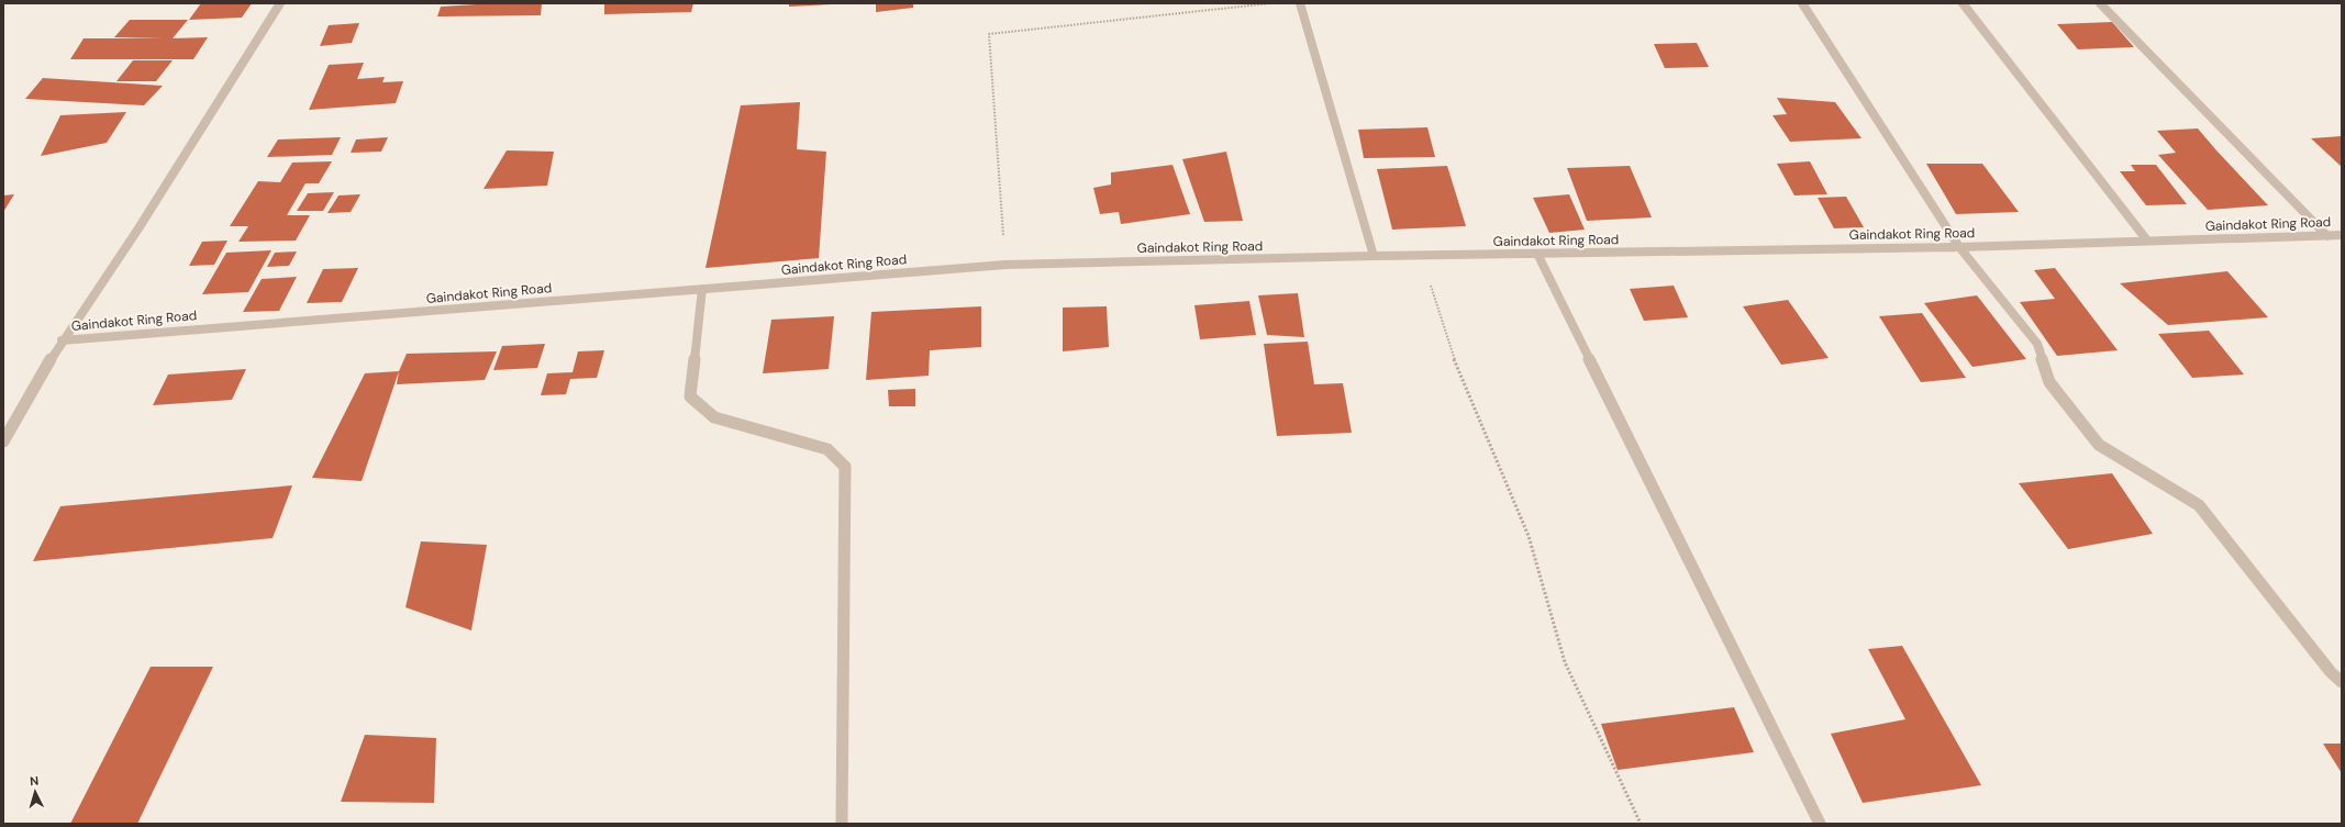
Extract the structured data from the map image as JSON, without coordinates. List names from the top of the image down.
{
  "streets": {
    "street": ["Gaindakot Ring Road"]
  },
  "north": "top"
}
